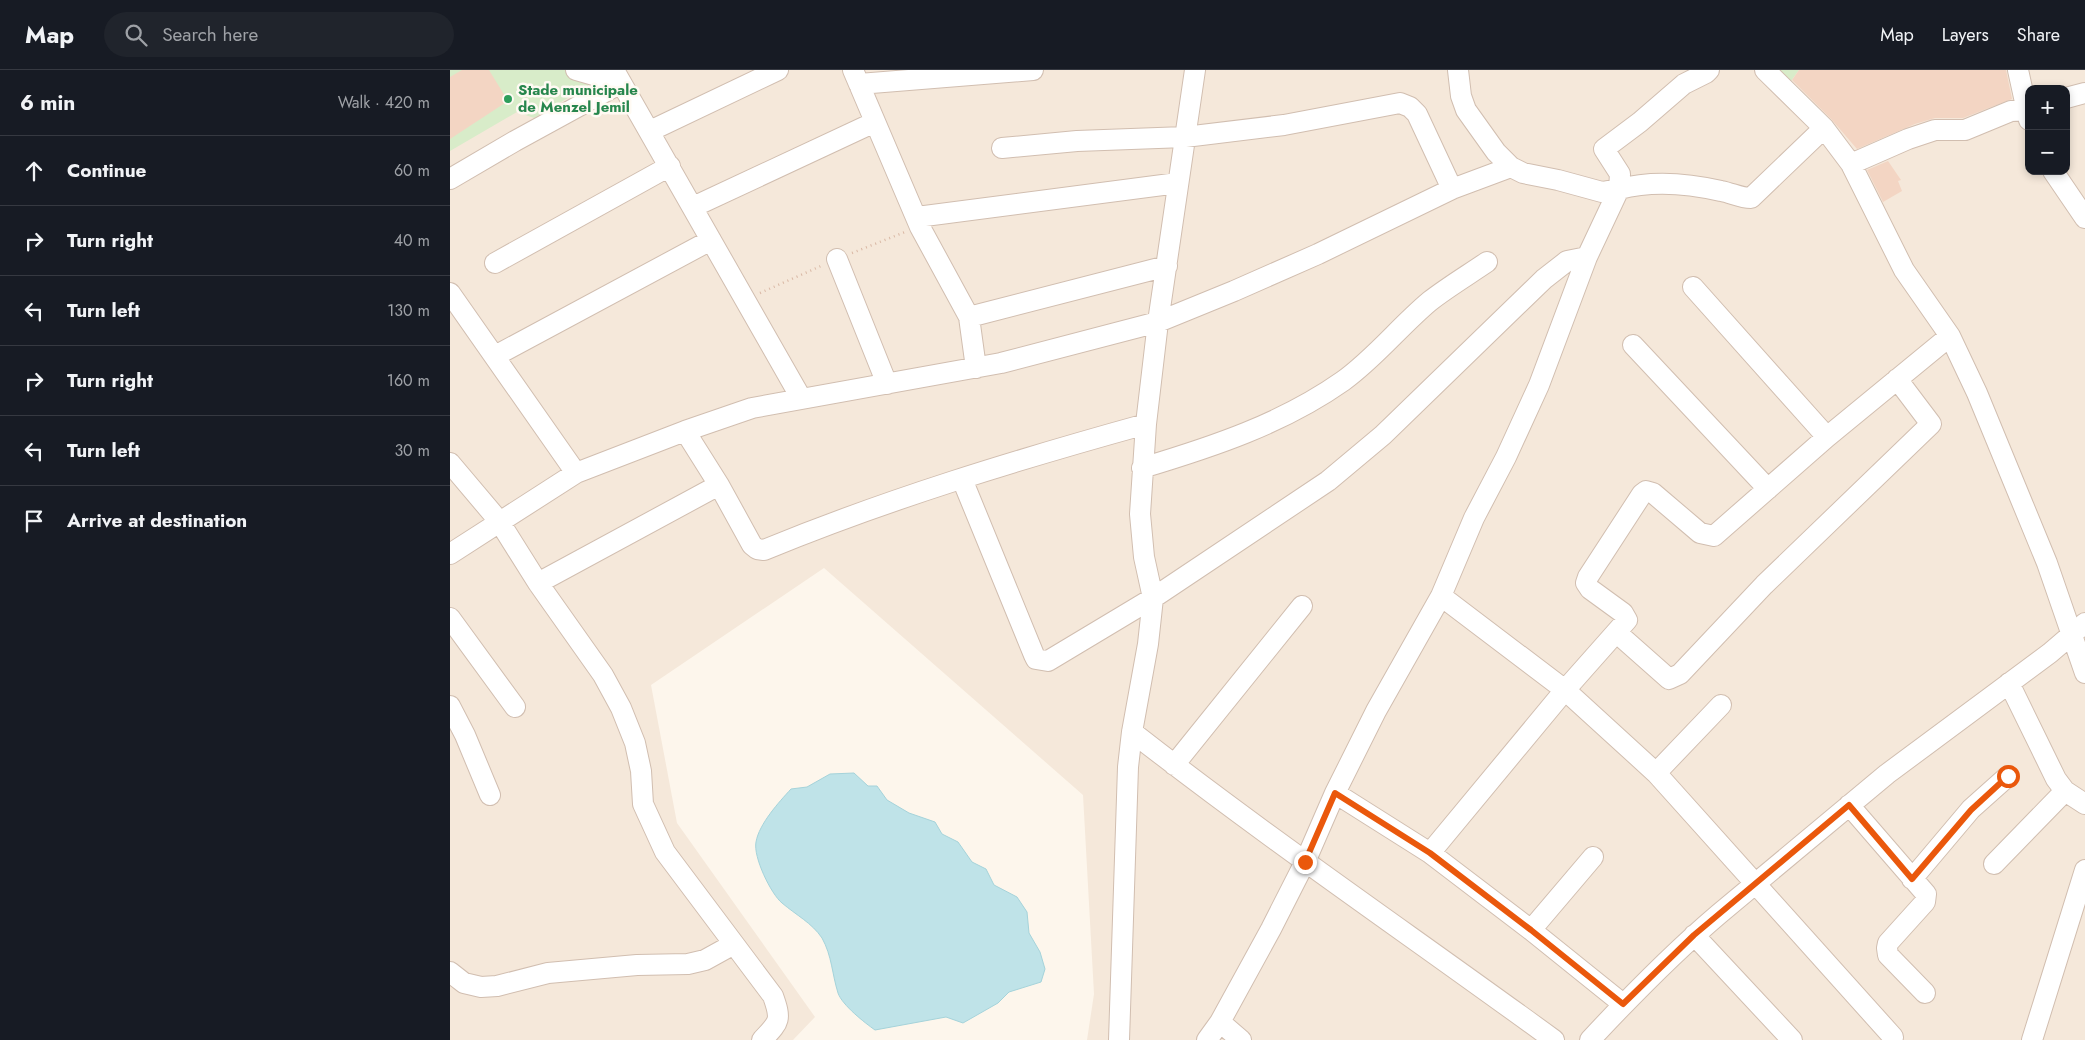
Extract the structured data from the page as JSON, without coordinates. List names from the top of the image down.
{
  "places": ["Stade municipale de Menzel Jemil"],
  "page": {
    "header": "Map",
    "search": "Search here",
    "nav": ["Map", "Layers", "Share"],
    "heading": ["6 min", "Walk · 420 m"],
    "map_buttons": ["+", "−"],
    "list": [
      ["Continue", "60 m"],
      ["Turn right", "40 m"],
      ["Turn left", "130 m"],
      ["Turn right", "160 m"],
      ["Turn left", "30 m"],
      "Arrive at destination"
    ]
  }
}
